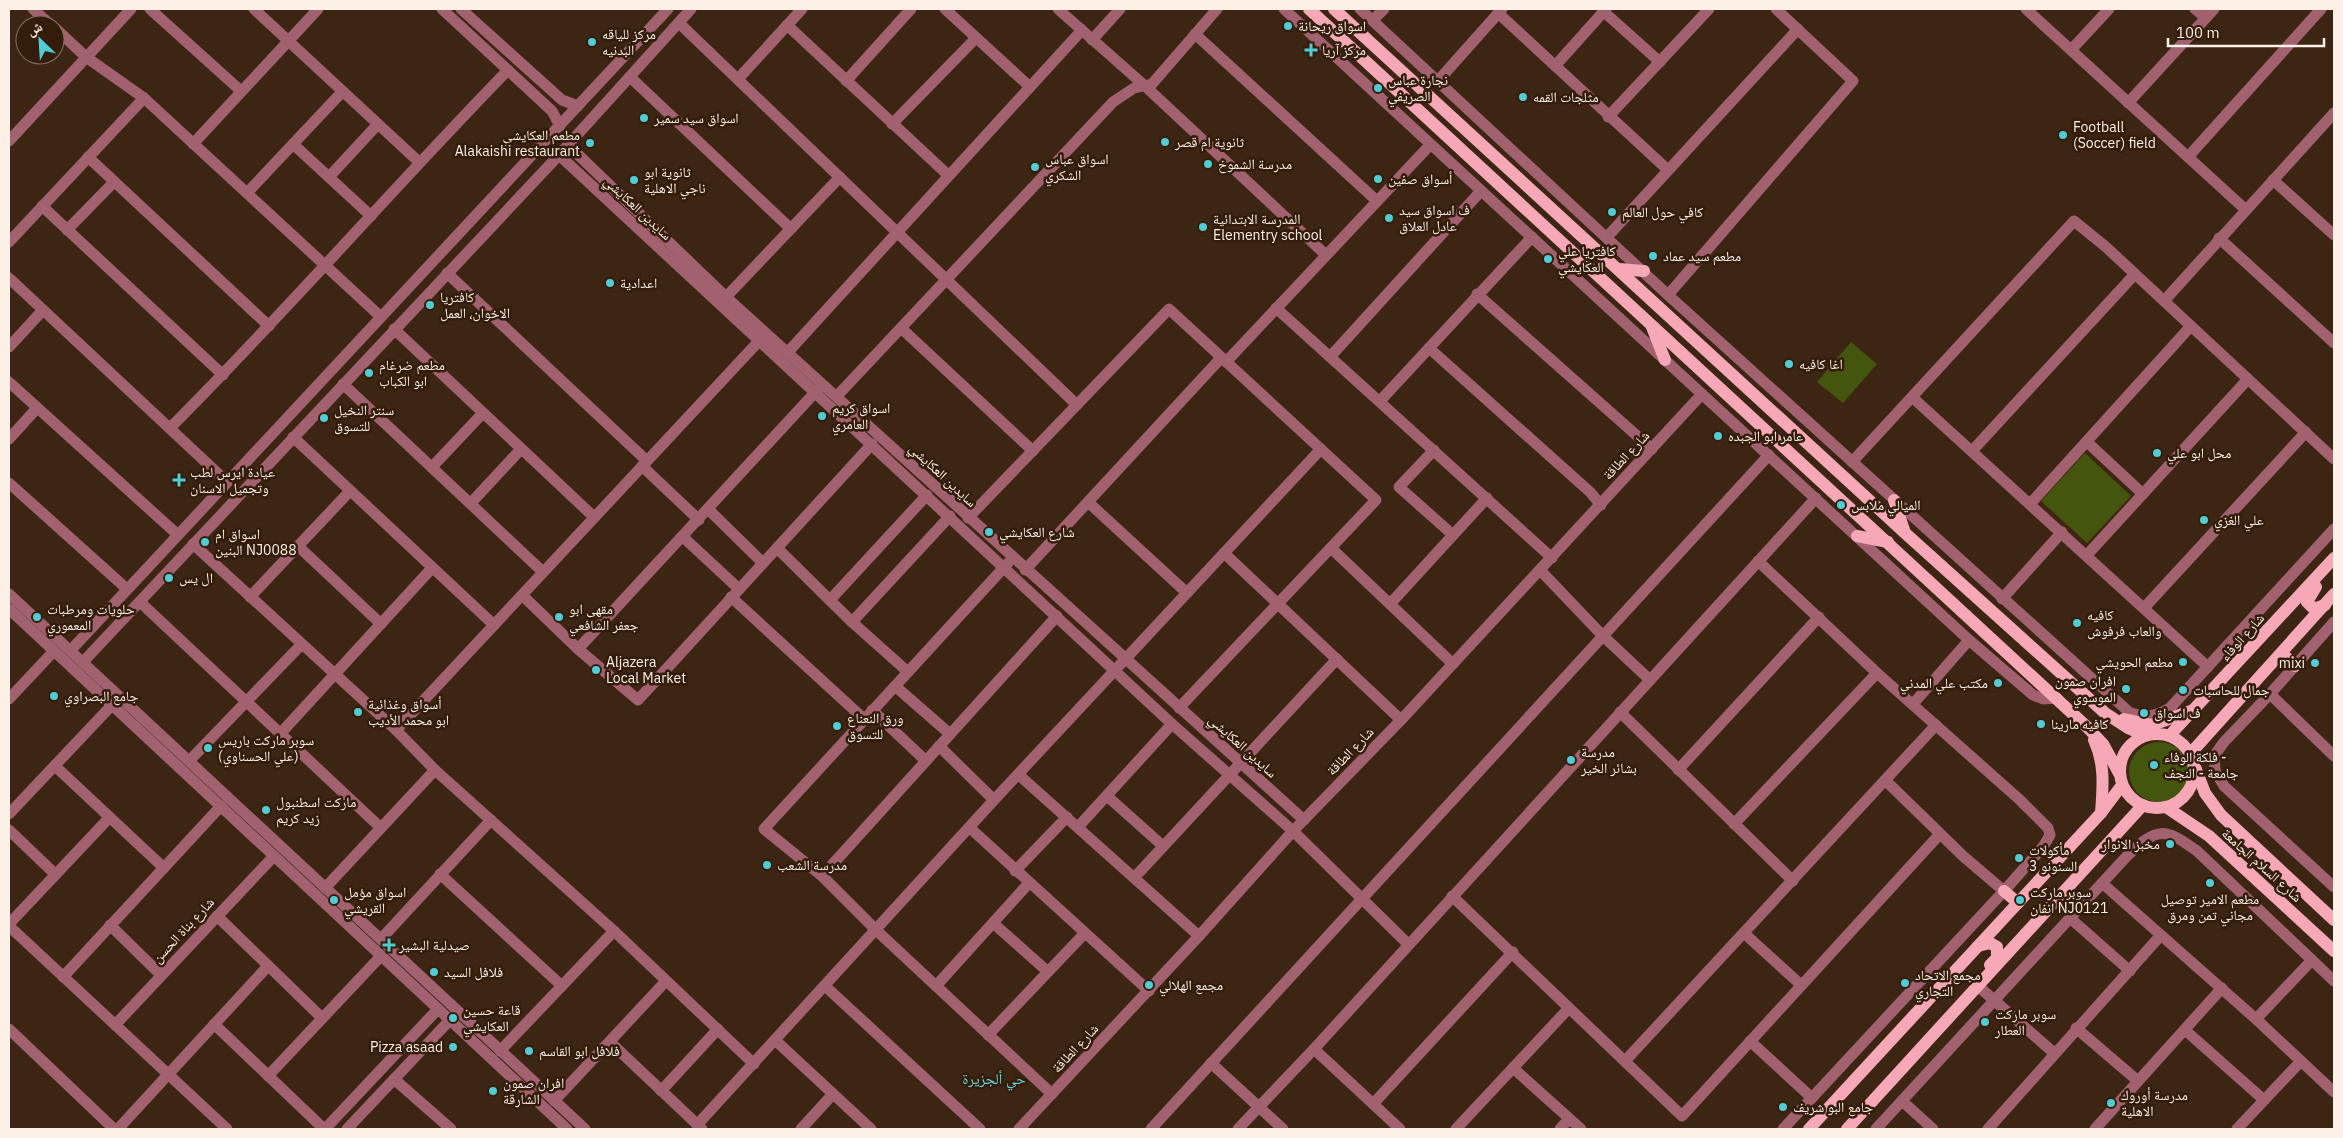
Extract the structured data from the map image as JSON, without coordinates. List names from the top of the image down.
{
  "streets": {
    "main road": ["شارع الوفاء", "شارع السلام الجامعة"],
    "street": ["سايدين العكايشي", "شارع الطاقة", "شارع بناة الحسن"]
  },
  "crossings": [
    ["سايدين العكايشي", "شارع الطاقة"],
    ["شارع الوفاء", "شارع السلام الجامعة"]
  ],
  "districts": ["حي ألجزيرة"],
  "places": {
    "other": [
      "اسواق ريحانة",
      "مركز للياقه البدنيه",
      "نجارة عباس الصريفي",
      "مثلجات القمه",
      "اسواق سيد سمير",
      "Football (Soccer) field",
      "ثانوية ام قصر",
      "مطعم العكايشي Alakaishi restaurant",
      "مدرسة الشموخ",
      "اسواق عباس الشكري",
      "أسواق صفين",
      "ثانوية ابو ناجي الاهلية",
      "كافي حول العالم",
      "ف اسواق سيد عادل العلاق",
      "المدرسة الابتدائية Elementry school",
      "مطعم سيد عماد",
      "كافتريا علي العكايشي",
      "اعدادية",
      "كافتريا الاخوان، العمل",
      "اغا كافيه",
      "مطعم ضرغام ابو الكباب",
      "اسواق كريم العامري",
      "سنتر النخيل للتسوق",
      "عامر ابو الجبده",
      "محل ابو علي",
      "الميالي ملابس",
      "علي الغزي",
      "شارع العكايشي",
      "اسواق ام البنين NJ0088",
      "ال يس",
      "حلويات ومرطبات المعموري",
      "مقهى ابو جعفر الشافعي",
      "كافيه والعاب فرفوش",
      "مطعم الحويشي",
      "mixi",
      "Aljazera Local Market",
      "مكتب علي المدني",
      "افران صمون الموسوي",
      "جمال للحاسبات",
      "جامع البصراوي",
      "أسواق وغذائية ابو محمد الأديب",
      "ف اسواق",
      "كافيه مارينا",
      "ورق النعناع للتسوق",
      "سوبر ماركت باريس (علي الحسناوي)",
      "مدرسة بشائر الخير",
      "فلكة الوفاء - جامعة - النجف",
      "ماركت اسطنبول زيد كريم",
      "مخبز الانوار",
      "مأكولات السنونو 3",
      "مدرسة الشعب",
      "مطعم الامير توصيل مجاني تمن ومرق",
      "اسواق مؤمل القريشي",
      "سوبر ماركت انفان NJ0121",
      "فلافل السيد",
      "مجمع الاتحاد التجاري",
      "مجمع الهلالي",
      "قاعة حسين العكايشي",
      "سوبر ماركت العطار",
      "Pizza asaad",
      "فلافل ابو القاسم",
      "افران صمون الشارقة",
      "مدرسة أوروك الاهلية",
      "جامع البو شريف"
    ],
    "health": ["مركز آريا", "عيادة ايرس لطب وتجميل الاسنان", "صيدلية البشير"]
  },
  "scale_bar": "100 m",
  "north": "top left"
}
